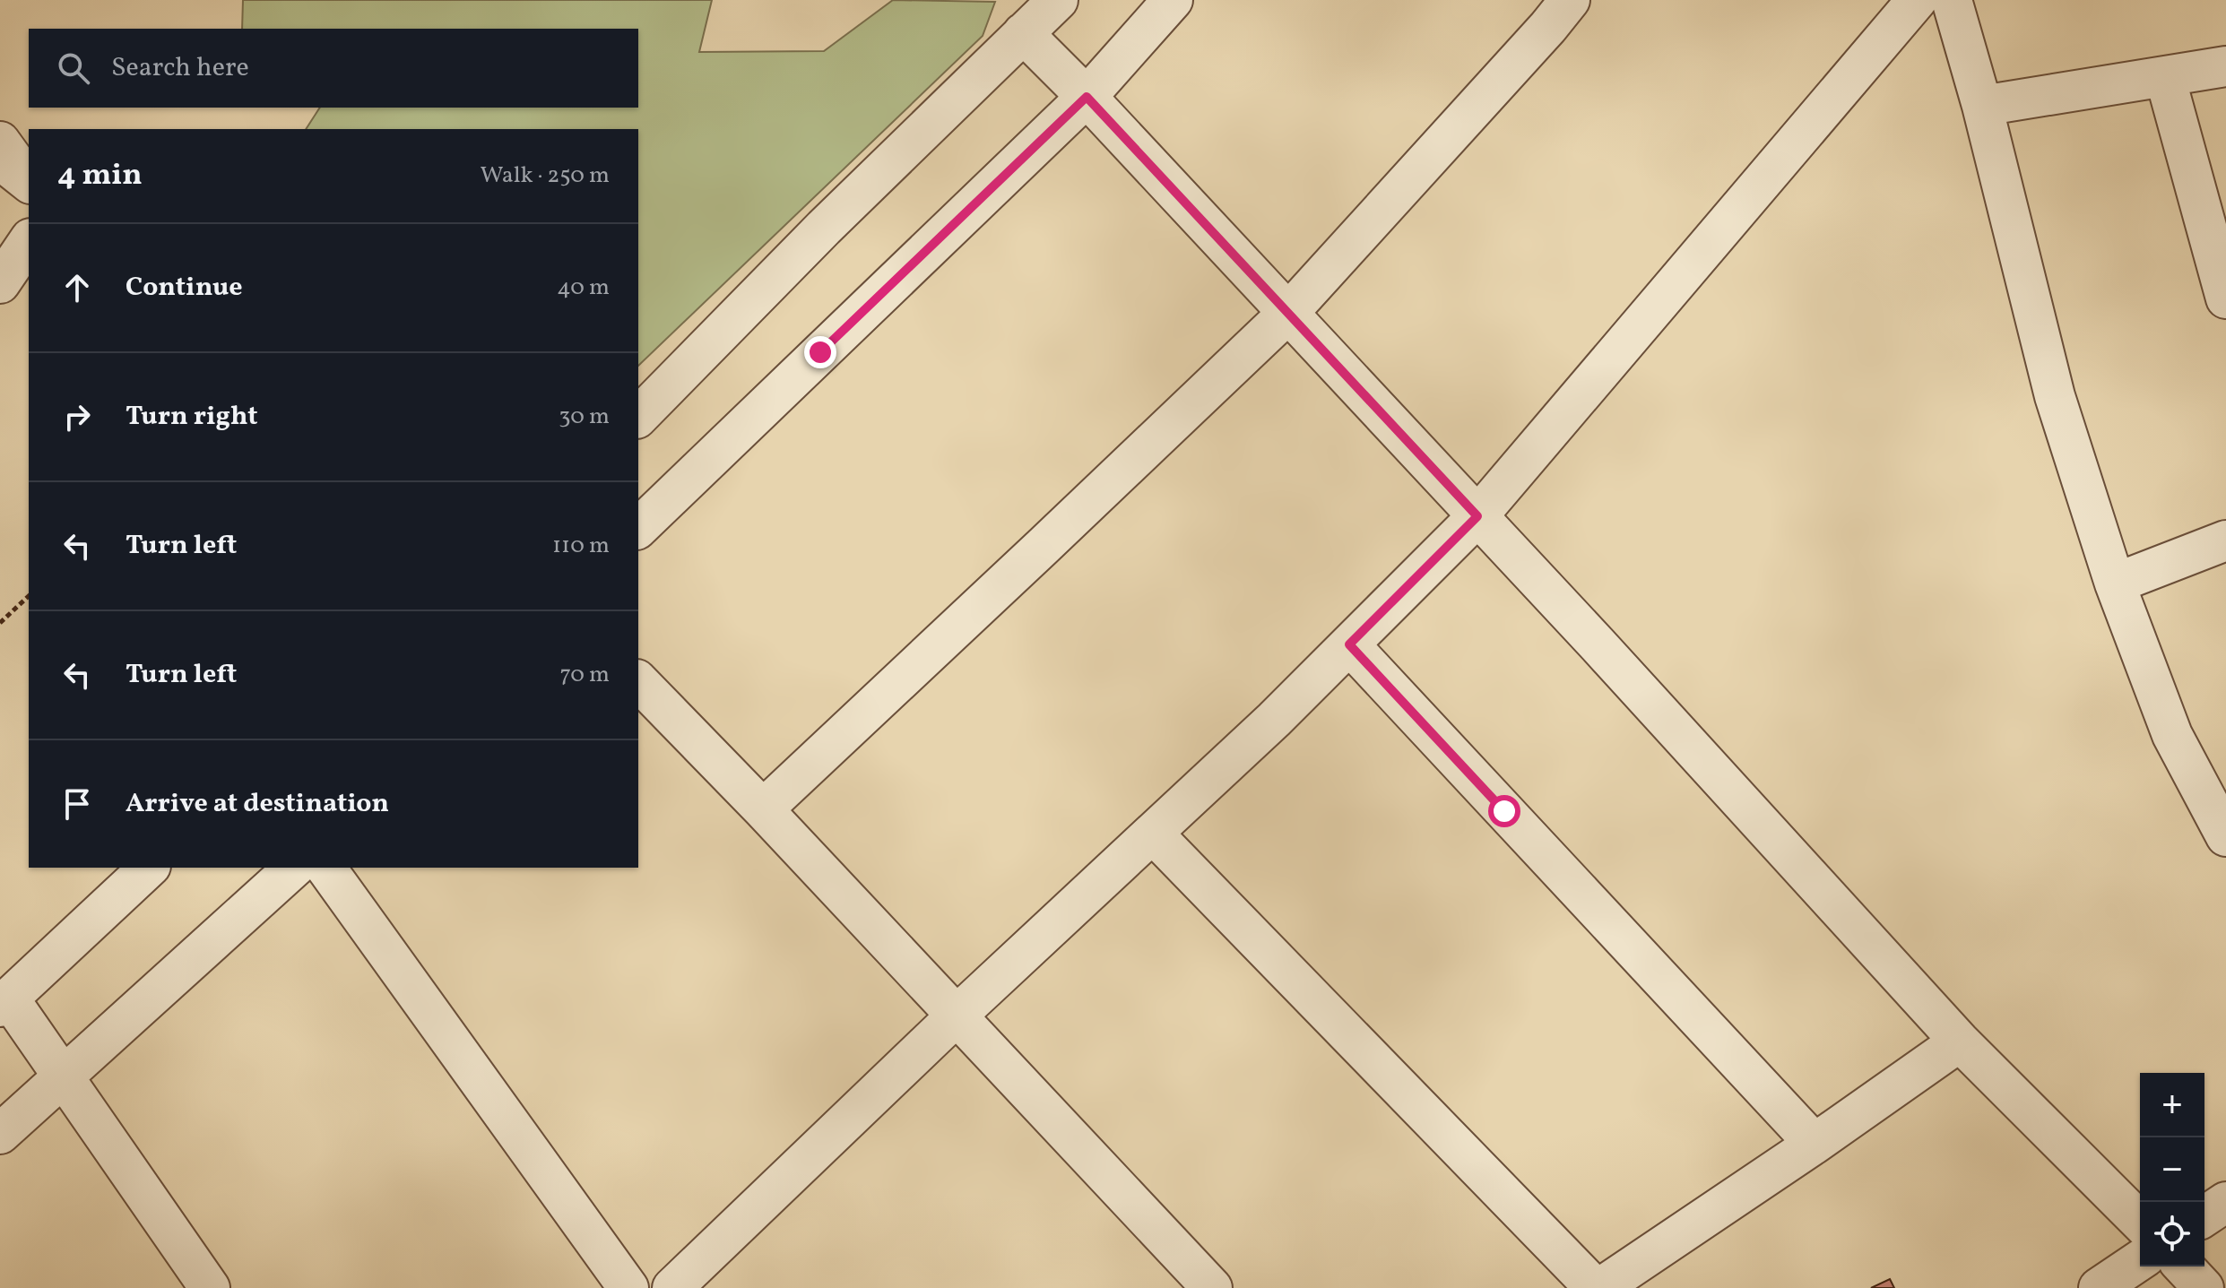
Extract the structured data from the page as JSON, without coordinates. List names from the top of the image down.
{
  "page": {
    "search": "Search here",
    "heading": ["4 min", "Walk · 250 m"],
    "list": [
      ["Continue", "40 m"],
      ["Turn right", "30 m"],
      ["Turn left", "110 m"],
      ["Turn left", "70 m"],
      "Arrive at destination"
    ],
    "map_buttons": ["+", "−"]
  }
}
